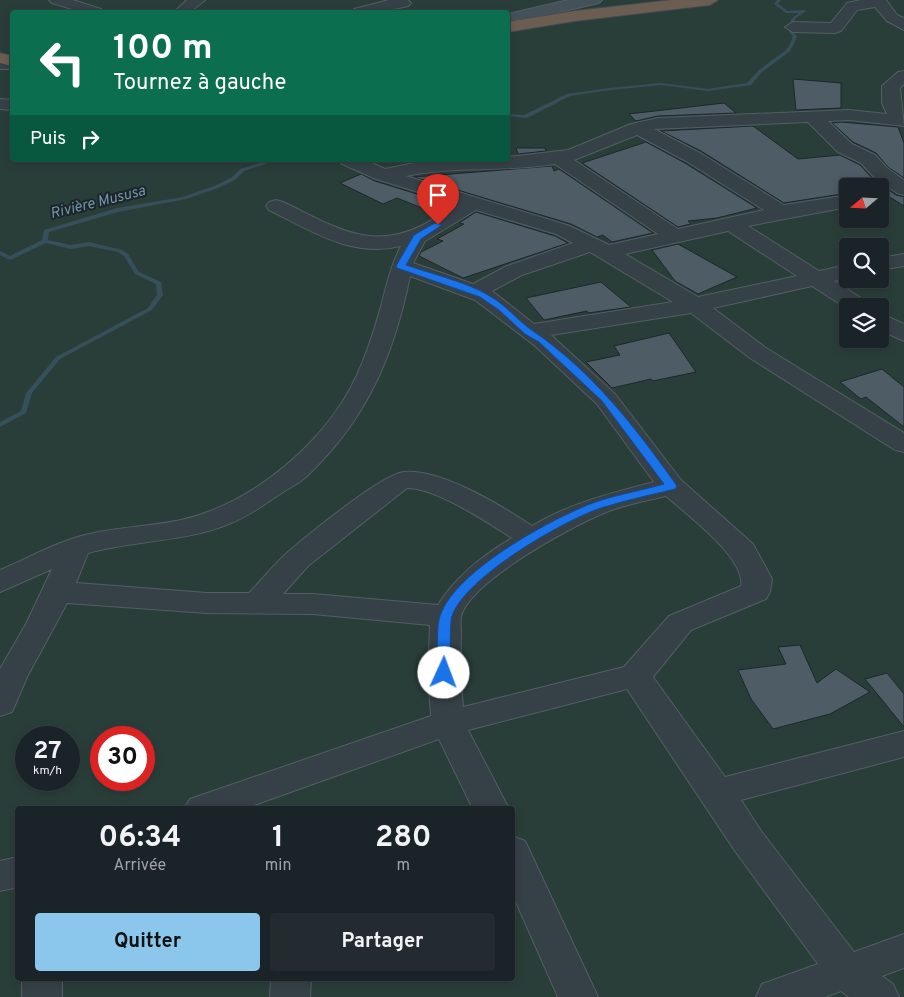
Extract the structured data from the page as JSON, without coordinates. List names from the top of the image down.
{
  "water": ["Rivière Mususa"],
  "north": "left",
  "page": {
    "turn": ["100 m", "Tournez à gauche"],
    "then": "Puis",
    "speed": "27 km/h",
    "limit": "30",
    "eta": [
      "06:34",
      "Arrivée",
      "1",
      "min",
      "280",
      "m"
    ],
    "buttons": ["Quitter", "Partager"]
  }
}
